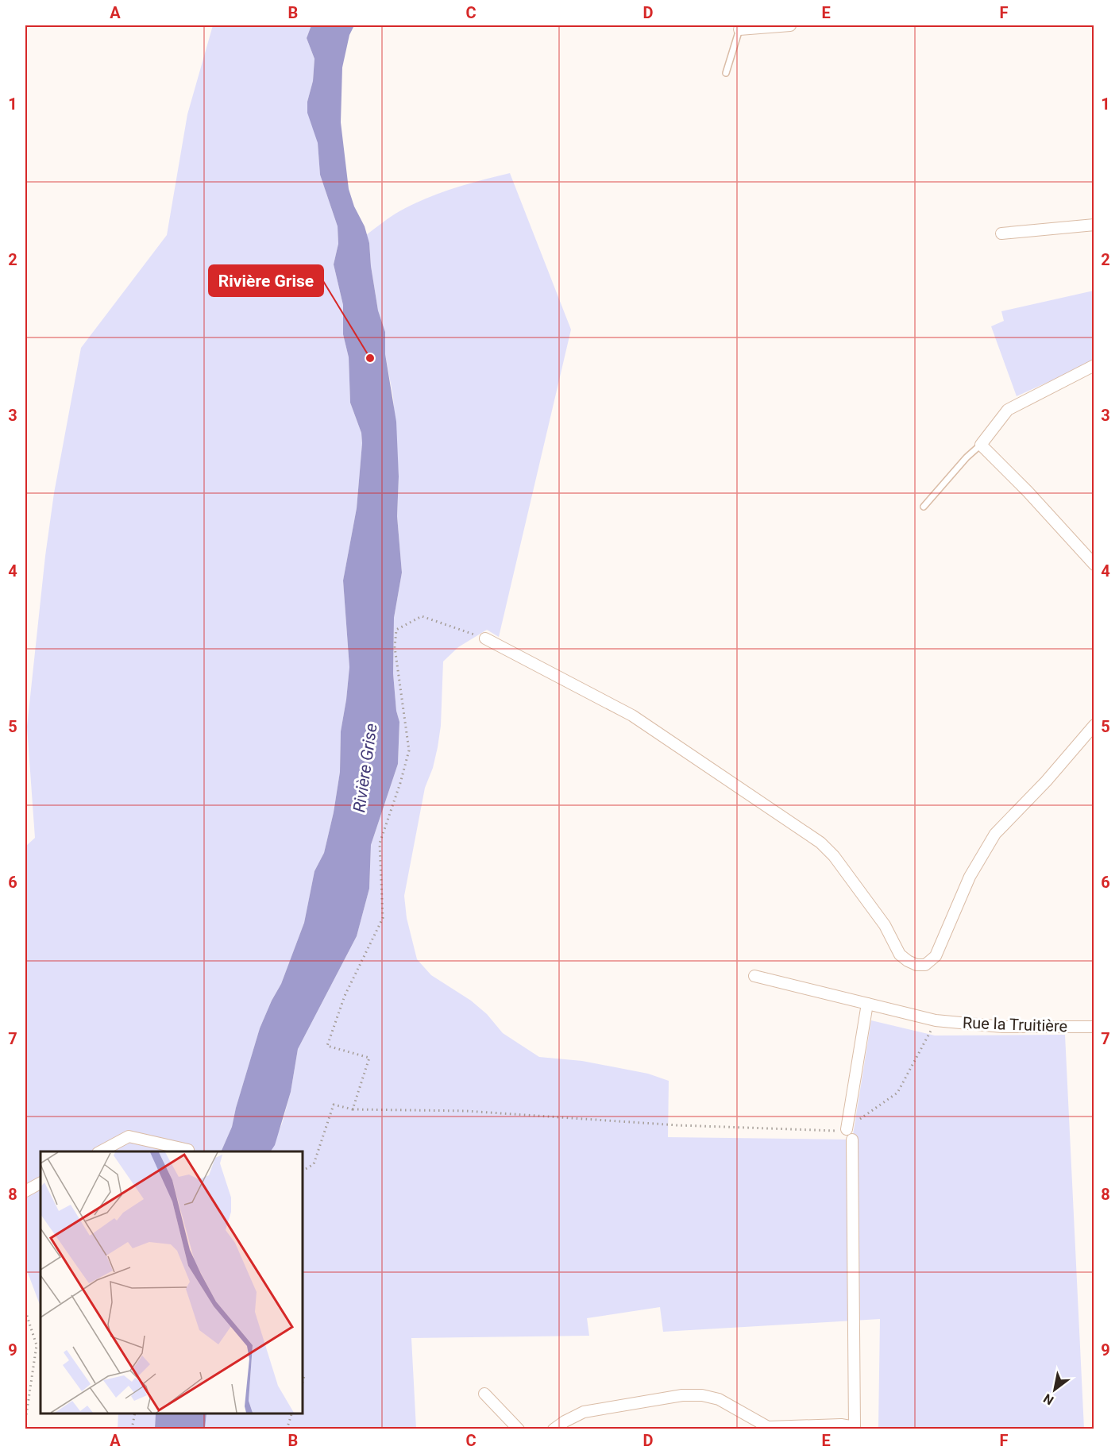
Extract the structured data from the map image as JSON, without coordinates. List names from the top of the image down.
{
  "streets": {
    "street": ["Rue la Truitière"]
  },
  "water": ["Rivière Grise"],
  "places": ["Rivière Grise"],
  "north": "bottom left",
  "grid": {
    "columns": [
      "A",
      "B",
      "C",
      "D",
      "E",
      "F"
    ],
    "rows": [
      "1",
      "2",
      "3",
      "4",
      "5",
      "6",
      "7",
      "8",
      "9"
    ]
  }
}
